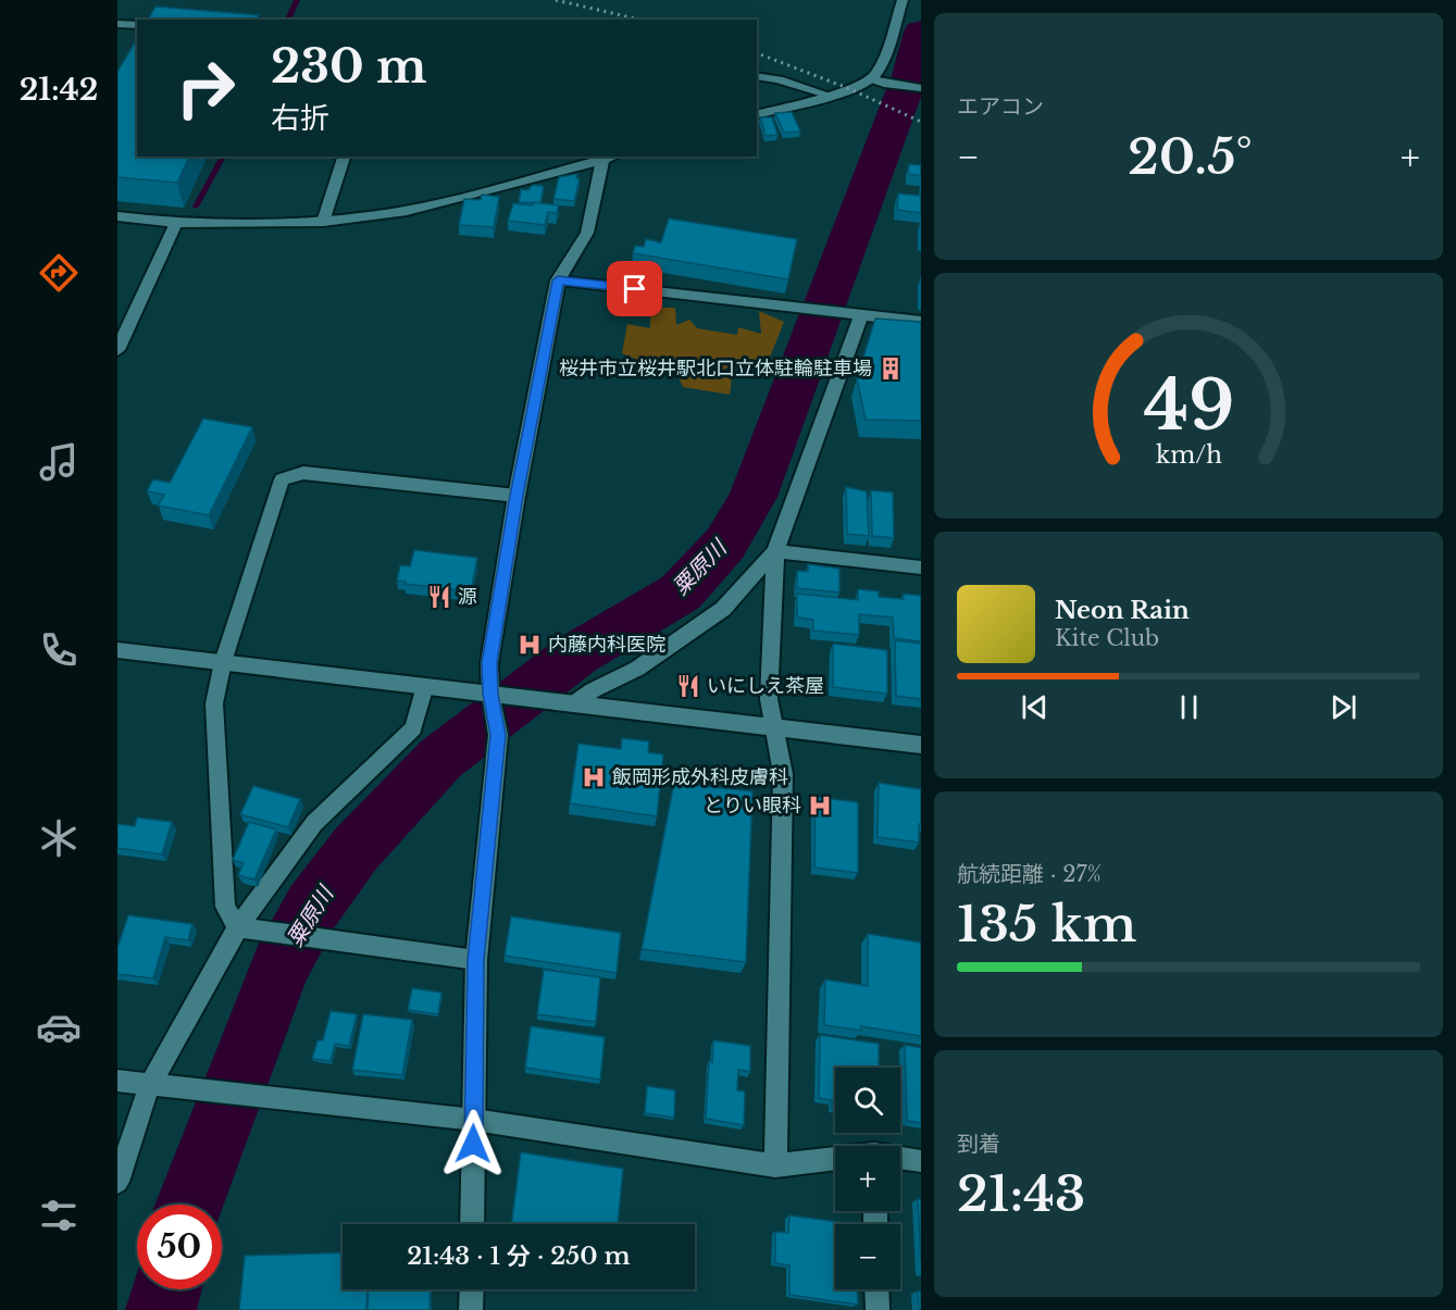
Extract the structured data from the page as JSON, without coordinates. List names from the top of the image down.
{
  "water": ["粟原川"],
  "places": {
    "building": ["桜井市立桜井駅北口立体駐輪駐車場"],
    "restaurant": ["源", "いにしえ茶屋"],
    "hospital": ["内藤内科医院", "飯岡形成外科皮膚科", "とりい眼科"]
  },
  "page": {
    "tabs": "21:42",
    "tile": [
      "エアコン",
      ["航続距離 · 27%", "135 km"],
      ["到着", "21:43"]
    ],
    "turn": ["230 m", "右折"],
    "heat": ["−", "20.5°", "+"],
    "song": ["Neon Rain", "Kite Club"],
    "map_buttons": ["+", "−"],
    "limit": "50",
    "trip": "21:43 · 1 分 · 250 m",
    "gauge": ["49", "km/h"]
  }
}
